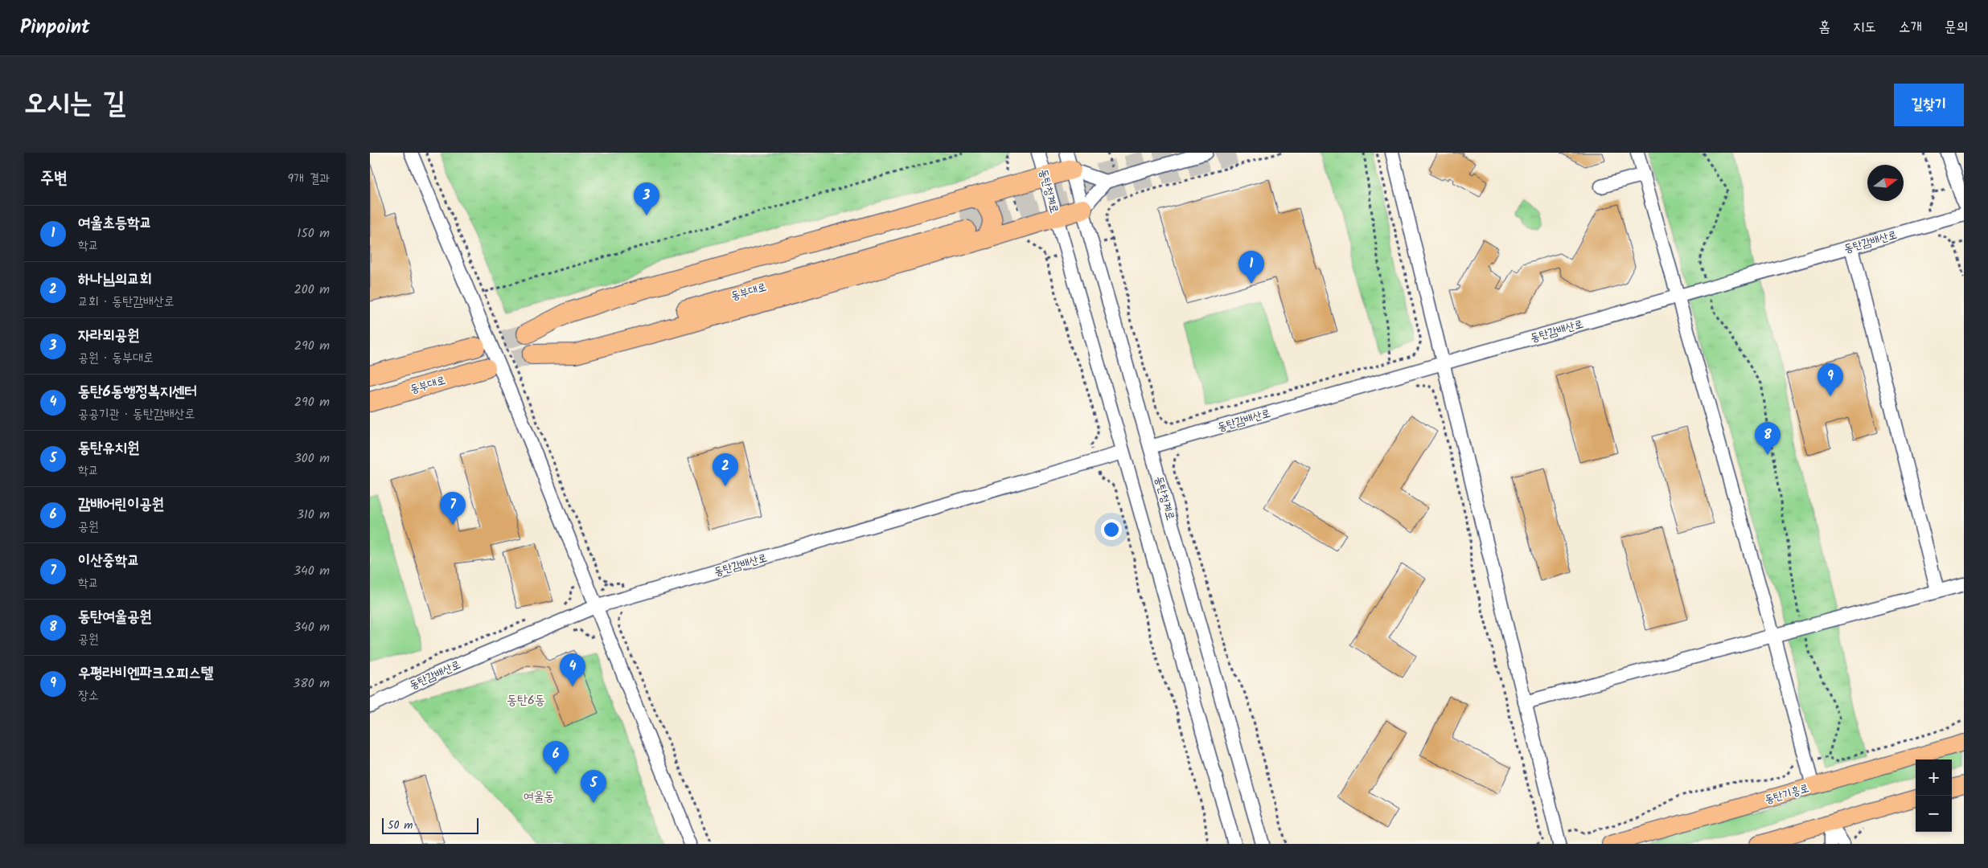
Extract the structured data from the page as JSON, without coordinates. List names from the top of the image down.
{
  "streets": {
    "highway": ["동부대로"],
    "main road": ["동탄기흥로"],
    "street": ["동탄청계로", "동탄감배산로"]
  },
  "crossings": [
    ["동탄청계로", "동탄감배산로"]
  ],
  "districts": ["동탄6동", "여울동"],
  "scale_bar": "50 m",
  "north": "right",
  "page": {
    "header": "Pinpoint",
    "nav": [
      "홈",
      "지도",
      "소개",
      "문의"
    ],
    "title": "오시는 길",
    "buttons": "길찾기",
    "heading": ["주변", "9개 결과"],
    "pins": [
      "3",
      "1",
      "9",
      "8",
      "2",
      "7",
      "4",
      "6",
      "5"
    ],
    "list": [
      {
        "mark": "1",
        "name": "여울초등학교",
        "note": "학교",
        "value": "150 m"
      },
      {
        "mark": "2",
        "name": "하나님의교회",
        "note": "교회 · 동탄감배산로",
        "value": "200 m"
      },
      {
        "mark": "3",
        "name": "자라뫼공원",
        "note": "공원 · 동부대로",
        "value": "290 m"
      },
      {
        "mark": "4",
        "name": "동탄6동행정복지센터",
        "note": "공공기관 · 동탄감배산로",
        "value": "290 m"
      },
      {
        "mark": "5",
        "name": "동탄유치원",
        "note": "학교",
        "value": "300 m"
      },
      {
        "mark": "6",
        "name": "감배어린이공원",
        "note": "공원",
        "value": "310 m"
      },
      {
        "mark": "7",
        "name": "이산중학교",
        "note": "학교",
        "value": "340 m"
      },
      {
        "mark": "8",
        "name": "동탄여울공원",
        "note": "공원",
        "value": "340 m"
      },
      {
        "mark": "9",
        "name": "우평라비엔파크오피스텔",
        "note": "장소",
        "value": "380 m"
      }
    ],
    "map_buttons": ["+", "−"],
    "scale": "50 m"
  }
}
